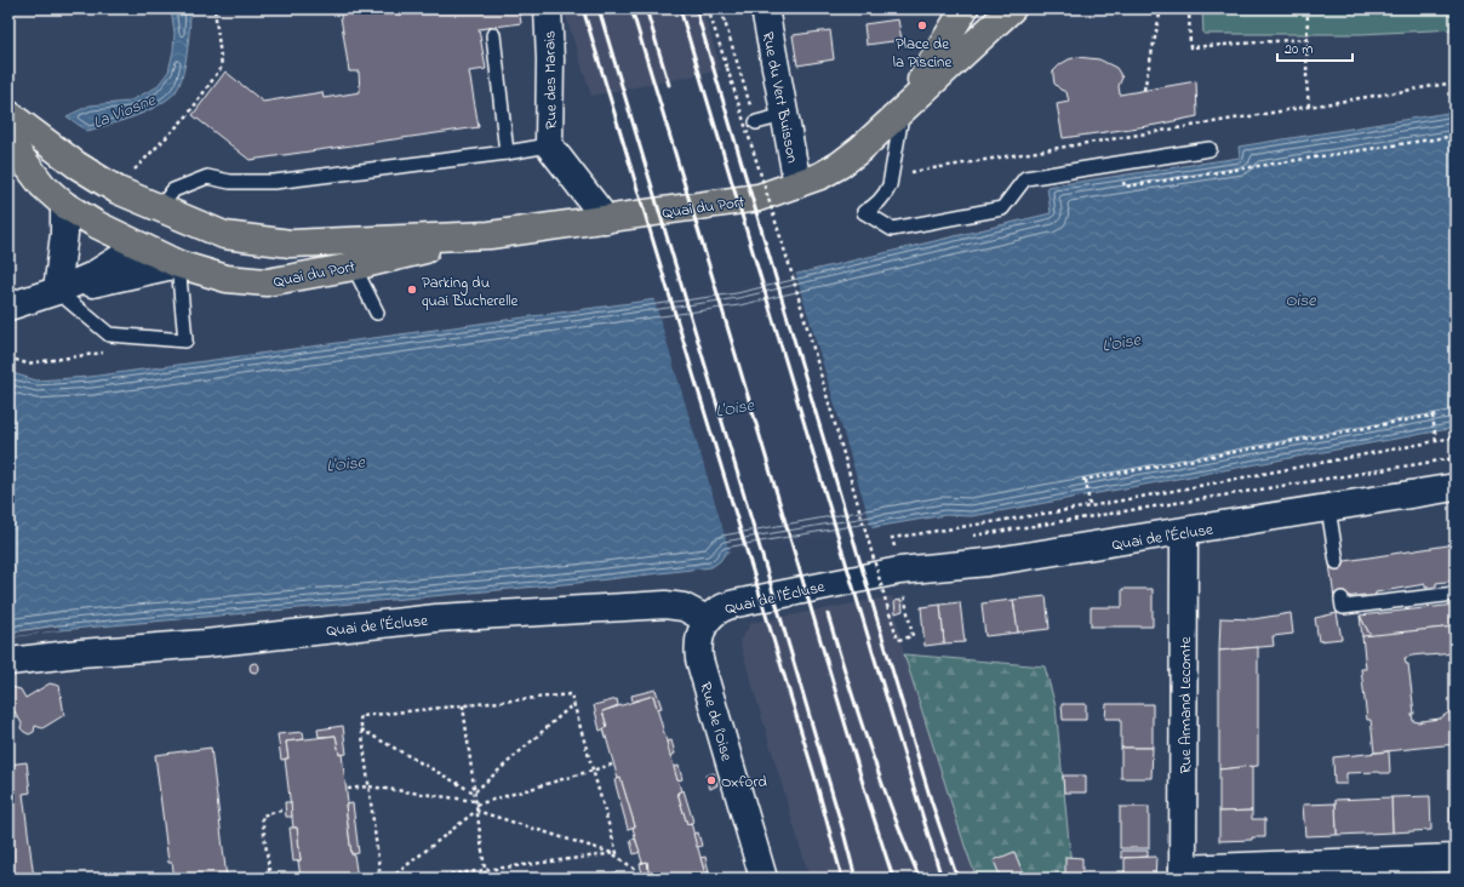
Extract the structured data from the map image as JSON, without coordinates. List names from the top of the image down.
{
  "streets": {
    "main road": ["Quai du Port"],
    "street": [
      "Rue des Marais",
      "Rue du Vert Buisson",
      "Quai de l'Écluse",
      "Rue Armand Lecomte",
      "Rue de l'Oise"
    ]
  },
  "crossings": [
    ["Rue des Marais", "Quai du Port"],
    ["Rue du Vert Buisson", "Quai du Port"],
    ["Quai de l'Écluse", "Rue Armand Lecomte"],
    ["Quai de l'Écluse", "Rue de l'Oise"]
  ],
  "water": ["La Viosne", "Oise", "L'Oise"],
  "places": ["Place de la Piscine", "Parking du quai Bucherelle", "Oxford"],
  "scale_bar": "20 m"
}
